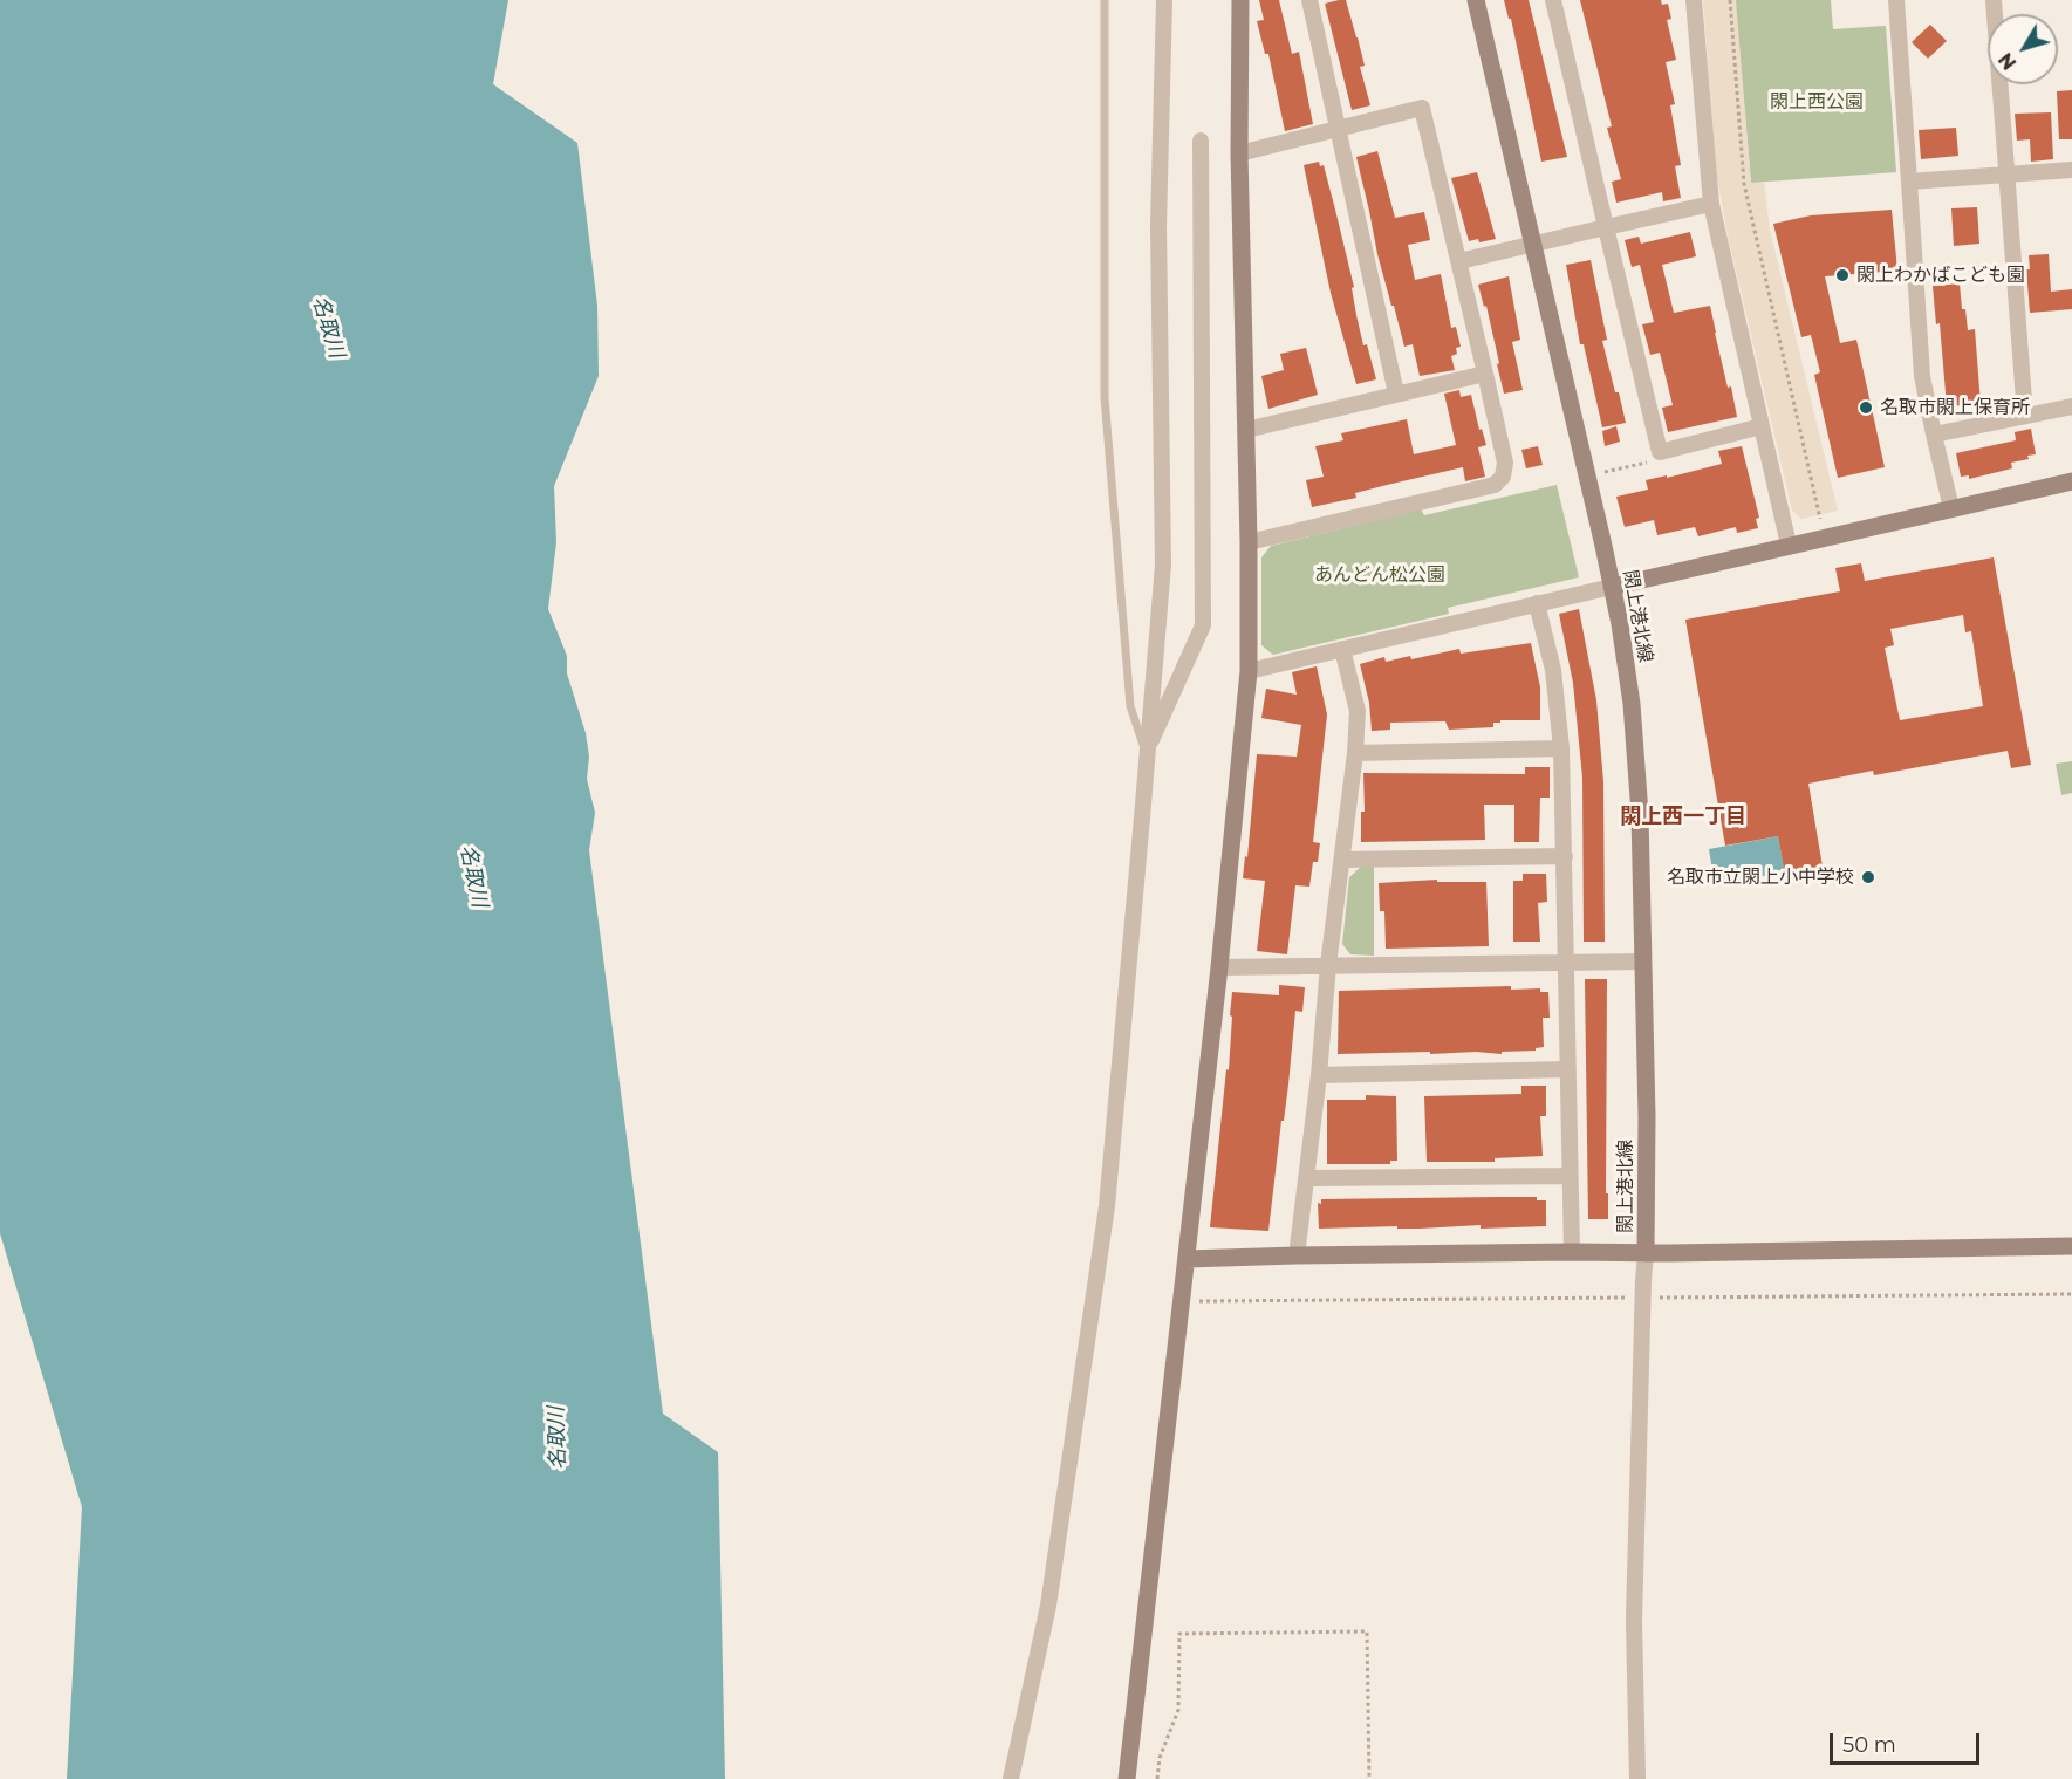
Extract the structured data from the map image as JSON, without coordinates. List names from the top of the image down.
{
  "streets": {
    "street": ["閖上港北線"]
  },
  "districts": ["閖上西一丁目"],
  "water": ["名取川"],
  "parks": ["閖上西公園", "あんどん松公園"],
  "places": ["閖上わかばこども園", "名取市閖上保育所", "名取市立閖上小中学校"],
  "scale_bar": "50 m",
  "north": "bottom left"
}
